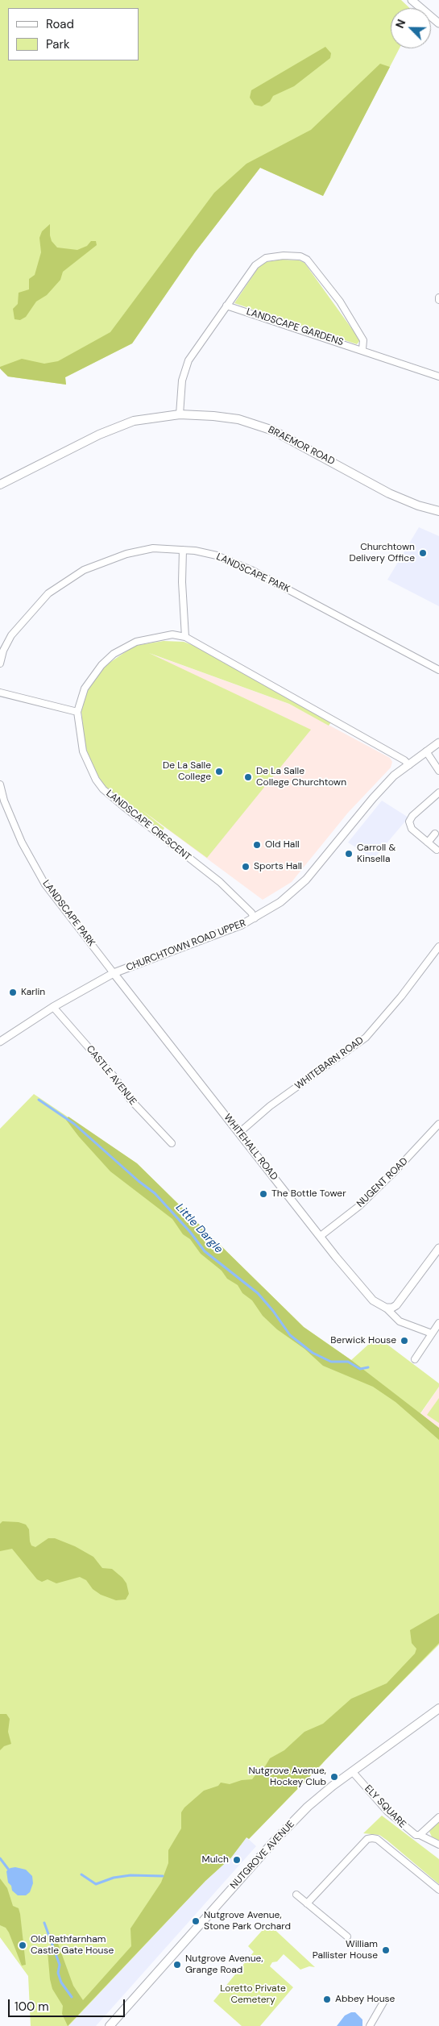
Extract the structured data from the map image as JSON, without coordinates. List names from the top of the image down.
{
  "streets": {
    "main road": ["BRAEMOR ROAD", "NUTGROVE AVENUE"],
    "street": [
      "LANDSCAPE GARDENS",
      "LANDSCAPE PARK",
      "LANDSCAPE CRESCENT",
      "CHURCHTOWN ROAD UPPER",
      "WHITEBARN ROAD",
      "CASTLE AVENUE",
      "WHITEHALL ROAD",
      "NUGENT ROAD",
      "ELY SQUARE"
    ]
  },
  "crossings": [
    ["LANDSCAPE GARDENS", "BRAEMOR ROAD"],
    ["LANDSCAPE PARK", "CHURCHTOWN ROAD UPPER"],
    ["LANDSCAPE PARK", "WHITEHALL ROAD"],
    ["LANDSCAPE CRESCENT", "CHURCHTOWN ROAD UPPER"],
    ["CHURCHTOWN ROAD UPPER", "CASTLE AVENUE"],
    ["CHURCHTOWN ROAD UPPER", "WHITEHALL ROAD"],
    ["WHITEBARN ROAD", "WHITEHALL ROAD"],
    ["WHITEHALL ROAD", "NUGENT ROAD"],
    ["ELY SQUARE", "NUTGROVE AVENUE"]
  ],
  "water": ["Little Dargle"],
  "parks": ["Loretto Private Cemetery"],
  "places": [
    "Churchtown Delivery Office",
    "De La Salle College",
    "De La Salle College Churchtown",
    "Old Hall",
    "Carroll & Kinsella",
    "Sports Hall",
    "Karlin",
    "The Bottle Tower",
    "Berwick House",
    "Nutgrove Avenue, Hockey Club",
    "Mulch",
    "Nutgrove Avenue, Stone Park Orchard",
    "Old Rathfarnham Castle Gate House",
    "William Pallister House",
    "Nutgrove Avenue, Grange Road",
    "Abbey House"
  ],
  "legend": ["Road", "Park"],
  "scale_bar": "100 m",
  "north": "top left"
}
